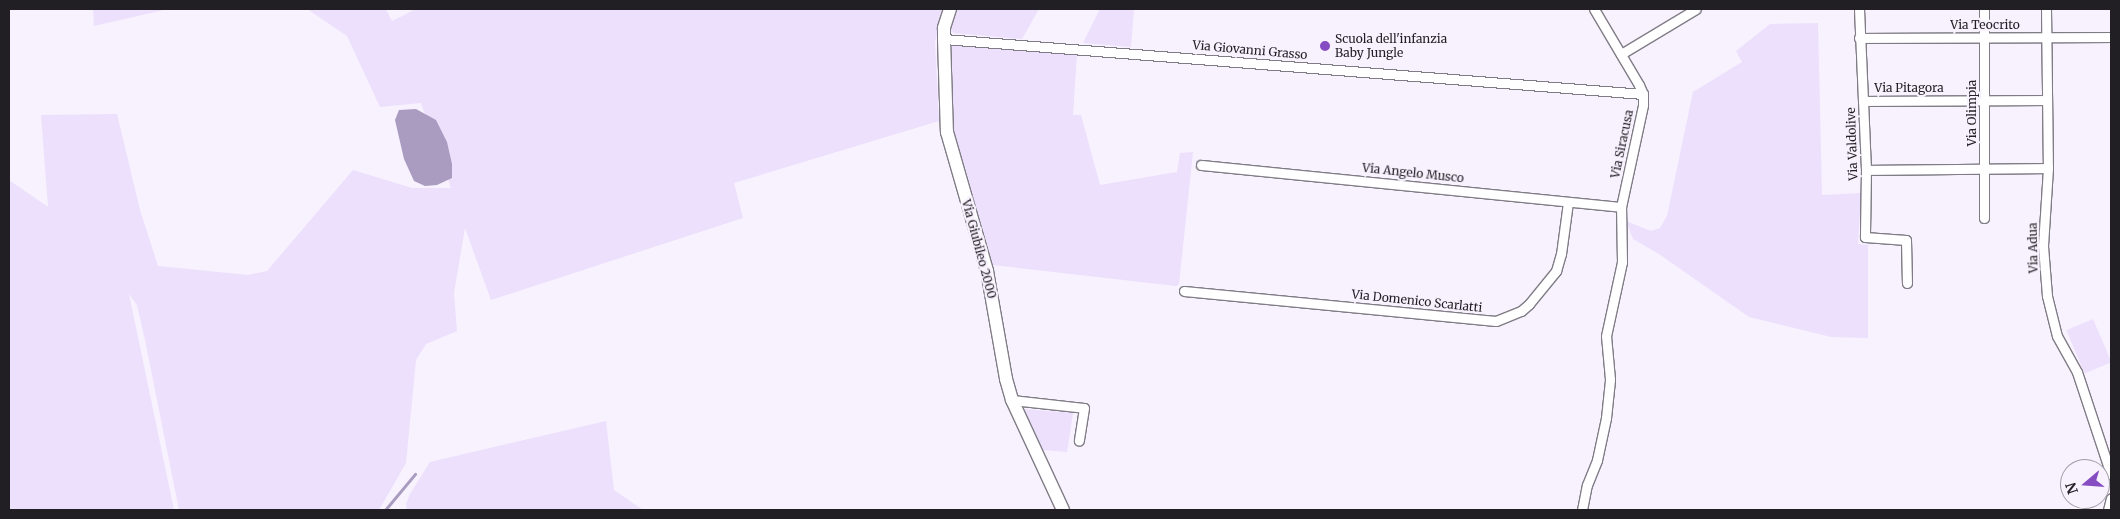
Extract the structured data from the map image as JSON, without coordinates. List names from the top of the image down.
{
  "streets": {
    "street": [
      "Via Teocrito",
      "Via Giovanni Grasso",
      "Via Pitagora",
      "Via Olimpia",
      "Via Siracusa",
      "Via Valdolive",
      "Via Angelo Musco",
      "Via Adua",
      "Via Giubileo 2000",
      "Via Domenico Scarlatti"
    ]
  },
  "crossings": [
    ["Via Teocrito", "Via Olimpia"],
    ["Via Teocrito", "Via Valdolive"],
    ["Via Teocrito", "Via Adua"],
    ["Via Giovanni Grasso", "Via Siracusa"],
    ["Via Giovanni Grasso", "Via Giubileo 2000"],
    ["Via Pitagora", "Via Olimpia"],
    ["Via Pitagora", "Via Valdolive"],
    ["Via Pitagora", "Via Adua"],
    ["Via Siracusa", "Via Angelo Musco"],
    ["Via Angelo Musco", "Via Domenico Scarlatti"]
  ],
  "places": ["Scuola dell'infanzia Baby Jungle"],
  "north": "left"
}
